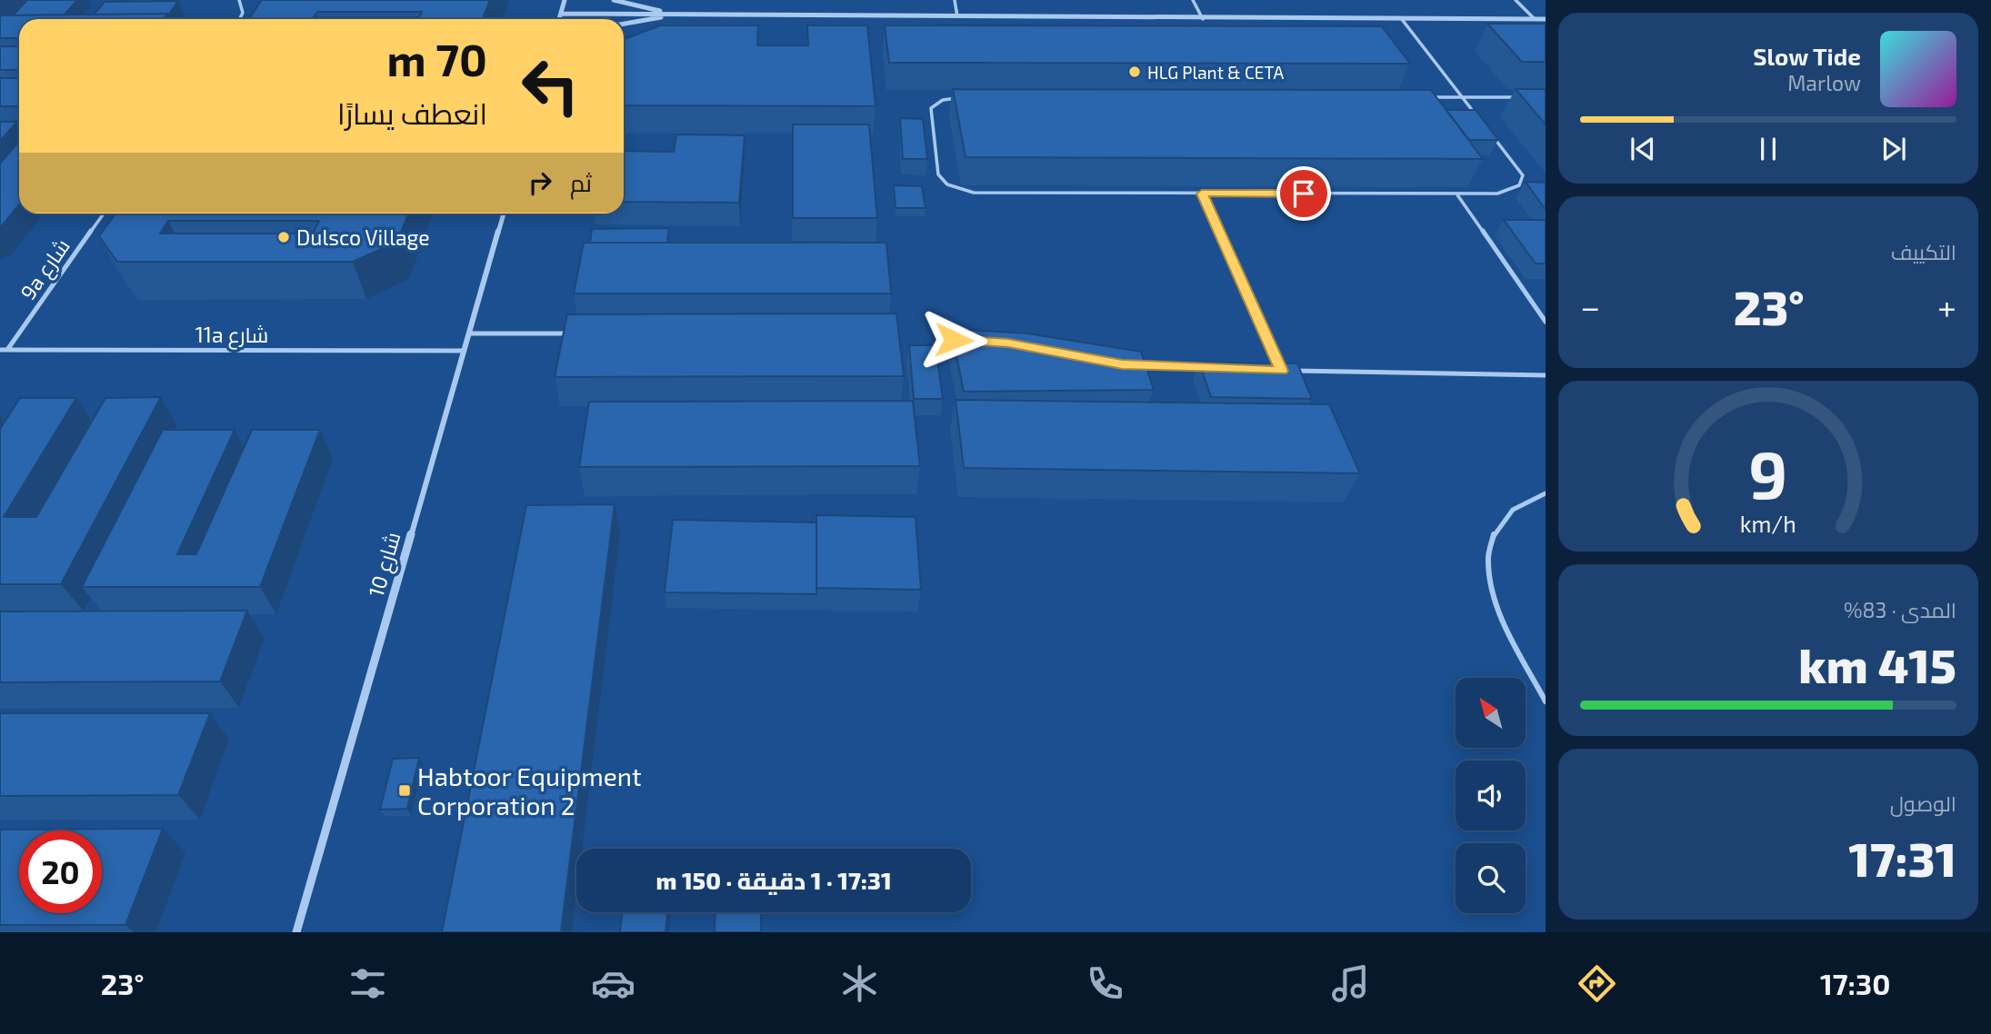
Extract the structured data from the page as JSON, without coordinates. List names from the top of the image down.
{
  "streets": {
    "street": ["شارع 10"],
    "lane": ["9a شارع", "11a شارع"]
  },
  "crossings": [
    ["9a شارع", "11a شارع"],
    ["11a شارع", "شارع 10"]
  ],
  "places": {
    "other": ["HLG Plant & CETA", "Dulsco Village"],
    "transit": ["Habtoor Equipment Corporation 2"]
  },
  "north": "top left",
  "page": {
    "turn": ["70 m", "انعطف يسارًا"],
    "song": ["Slow Tide", "Marlow"],
    "then": "ثم",
    "tile": [
      "التكييف",
      ["المدى · 83%", "415 km"],
      ["الوصول", "17:31"]
    ],
    "heat": ["−", "23°", "+"],
    "limit": "20",
    "trip": "17:31 · 1 دقيقة · 150 m",
    "tabs": ["17:30", "23°"],
    "gauge": ["9", "km/h"]
  }
}
